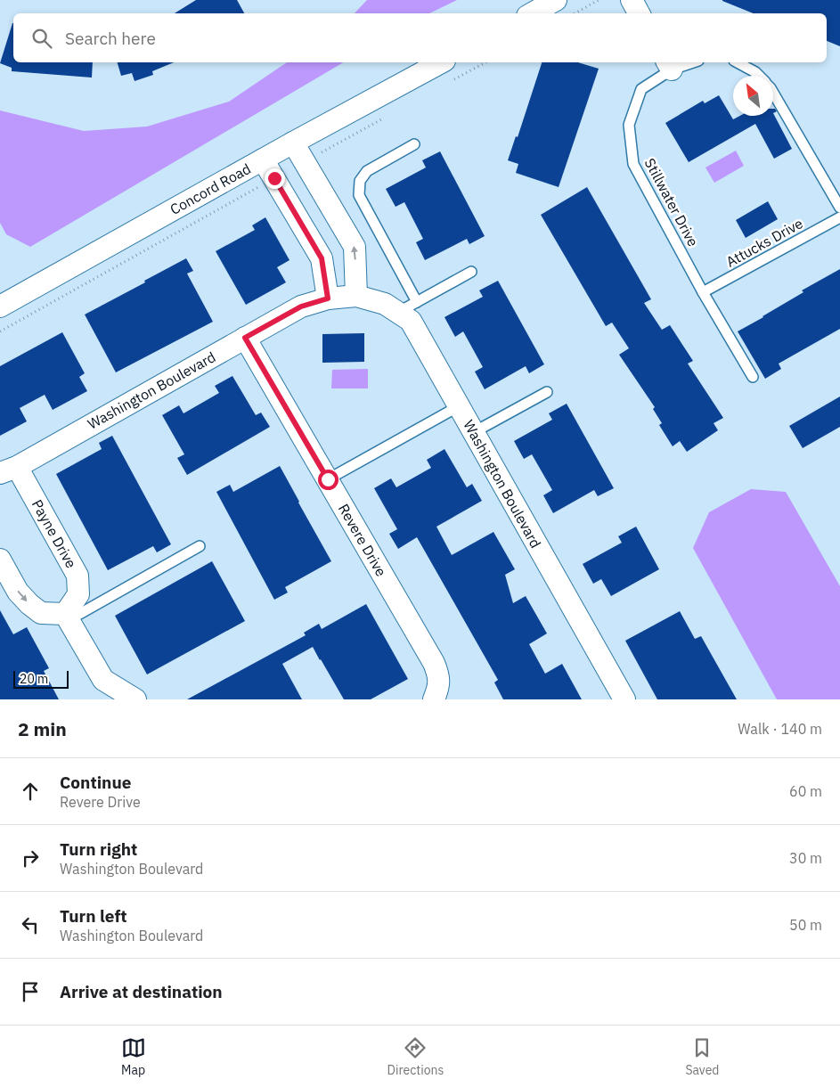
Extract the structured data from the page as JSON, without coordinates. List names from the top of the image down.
{
  "streets": {
    "street": [
      "Concord Road",
      "Washington Boulevard",
      "Payne Drive",
      "Revere Drive"
    ],
    "lane": ["Stillwater Drive", "Attucks Drive"]
  },
  "crossings": [
    ["Stillwater Drive", "Attucks Drive"],
    ["Washington Boulevard", "Payne Drive"],
    ["Washington Boulevard", "Revere Drive"]
  ],
  "scale_bar": "20 m",
  "north": "top left",
  "page": {
    "search": "Search here",
    "scale": "20 m",
    "heading": ["2 min", "Walk · 140 m"],
    "list": [
      ["Continue", "Revere Drive", "60 m"],
      ["Turn right", "Washington Boulevard", "30 m"],
      ["Turn left", "Washington Boulevard", "50 m"],
      "Arrive at destination"
    ],
    "nav": ["Map", "Directions", "Saved"]
  }
}
